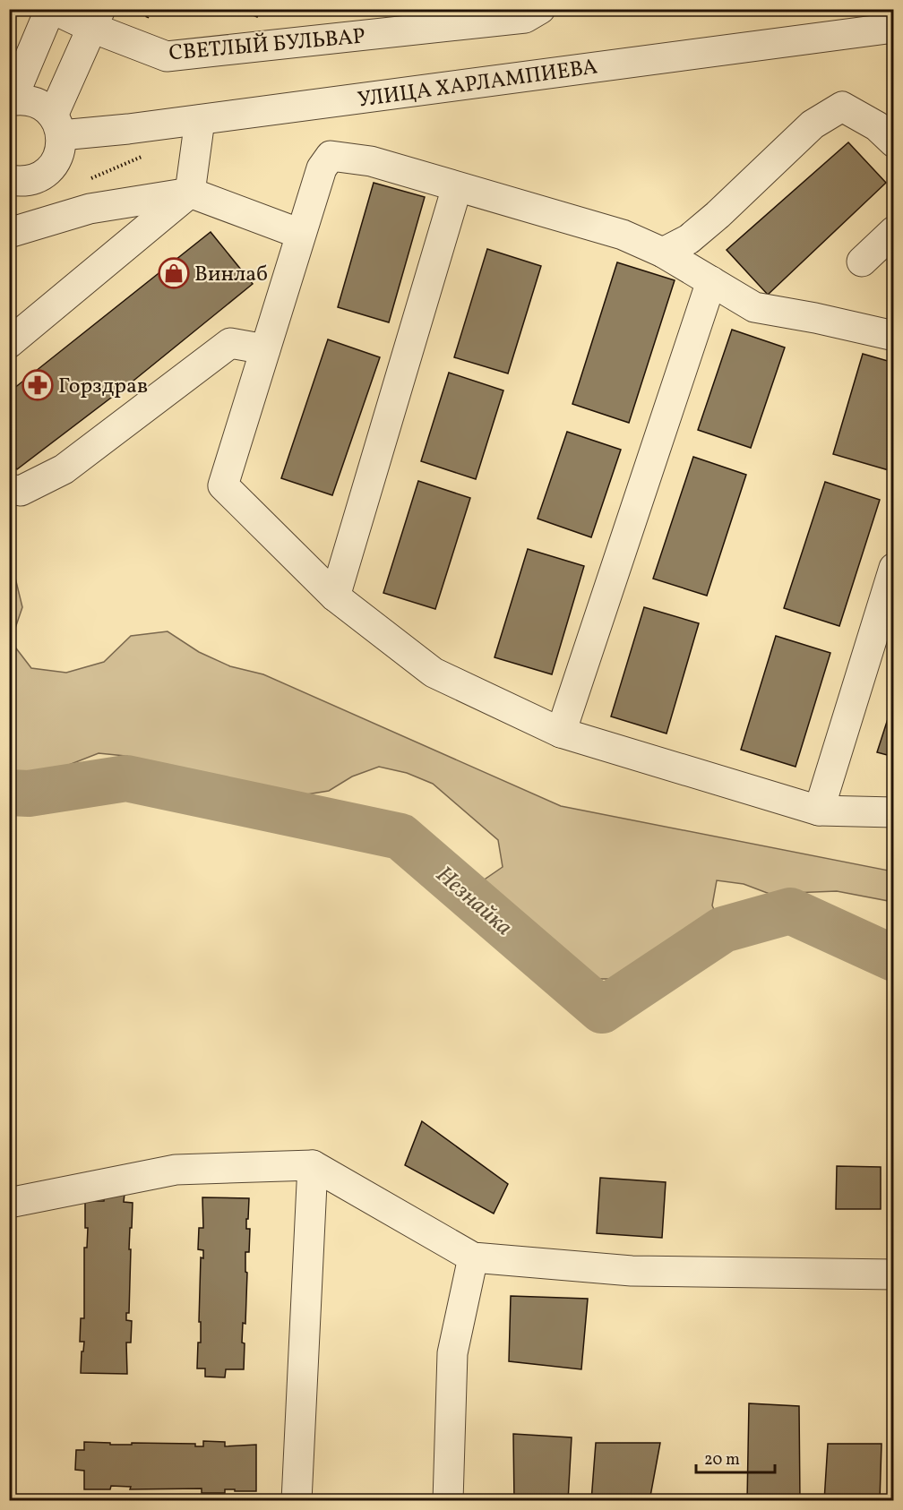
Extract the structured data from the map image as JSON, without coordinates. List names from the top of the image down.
{
  "streets": {
    "street": ["СВЕТЛЫЙ БУЛЬВАР", "УЛИЦА ХАРЛАМПИЕВА"]
  },
  "water": ["Незнайка"],
  "places": {
    "shop": ["Винлаб"],
    "pharmacy": ["Горздрав"]
  },
  "scale_bar": "20 m"
}
